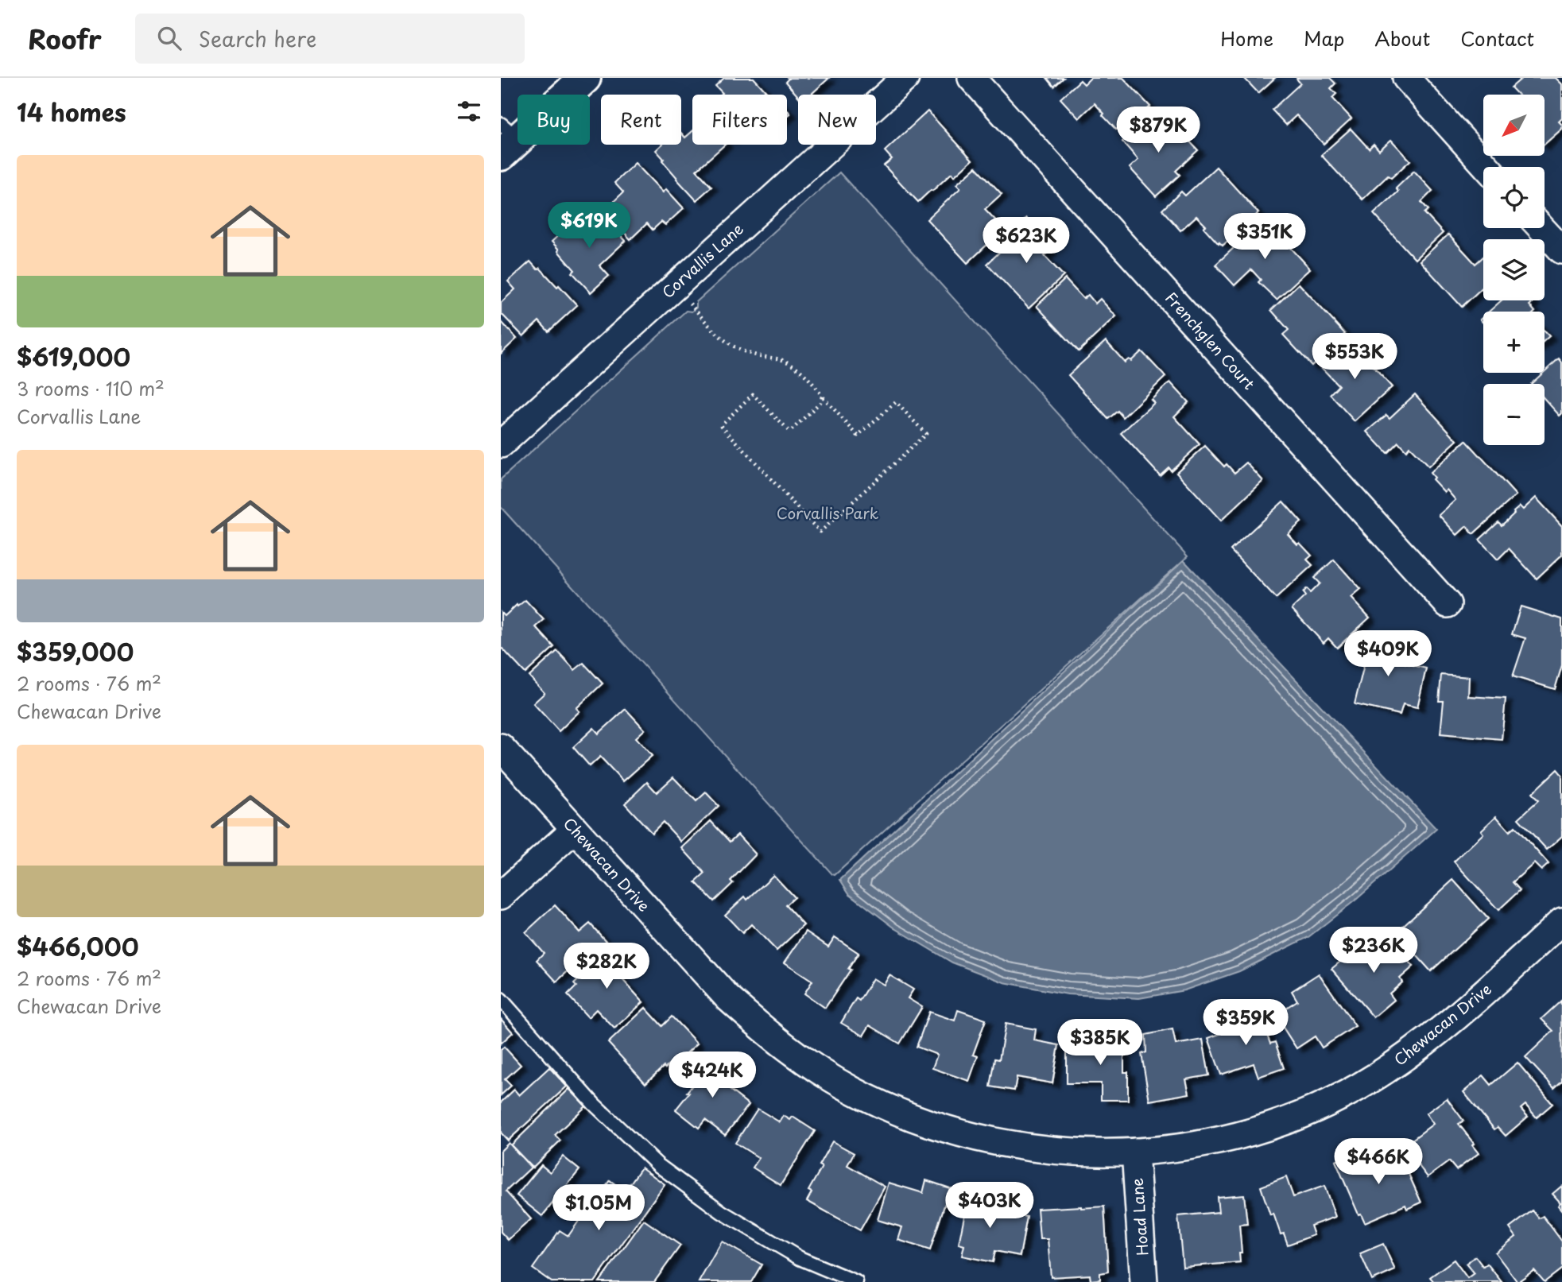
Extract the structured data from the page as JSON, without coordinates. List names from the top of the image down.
{
  "streets": {
    "street": [
      "Corvallis Lane",
      "Frenchglen Court",
      "Chewacan Drive",
      "Hoad Lane"
    ]
  },
  "crossings": [
    ["Chewacan Drive", "Hoad Lane"]
  ],
  "parks": ["Corvallis Park"],
  "north": "bottom left",
  "page": {
    "header": "Roofr",
    "search": "Search here",
    "nav": [
      "Home",
      "Map",
      "About",
      "Contact"
    ],
    "heading": "14 homes",
    "map_buttons": ["+", "−"],
    "chip": [
      "Buy",
      "Rent",
      "Filters",
      "New"
    ],
    "price": [
      "$879K",
      "$619K",
      "$351K",
      "$623K",
      "$553K",
      "$409K",
      "$236K",
      "$282K",
      "$359K",
      "$385K",
      "$424K",
      "$466K",
      "$403K",
      "$1.05M"
    ],
    "list": [
      {
        "name": "$619,000",
        "note": "3 rooms · 110 m² · Corvallis Lane"
      },
      {
        "name": "$359,000",
        "note": "2 rooms · 76 m² · Chewacan Drive"
      },
      {
        "name": "$466,000",
        "note": "2 rooms · 76 m² · Chewacan Drive"
      }
    ]
  }
}
